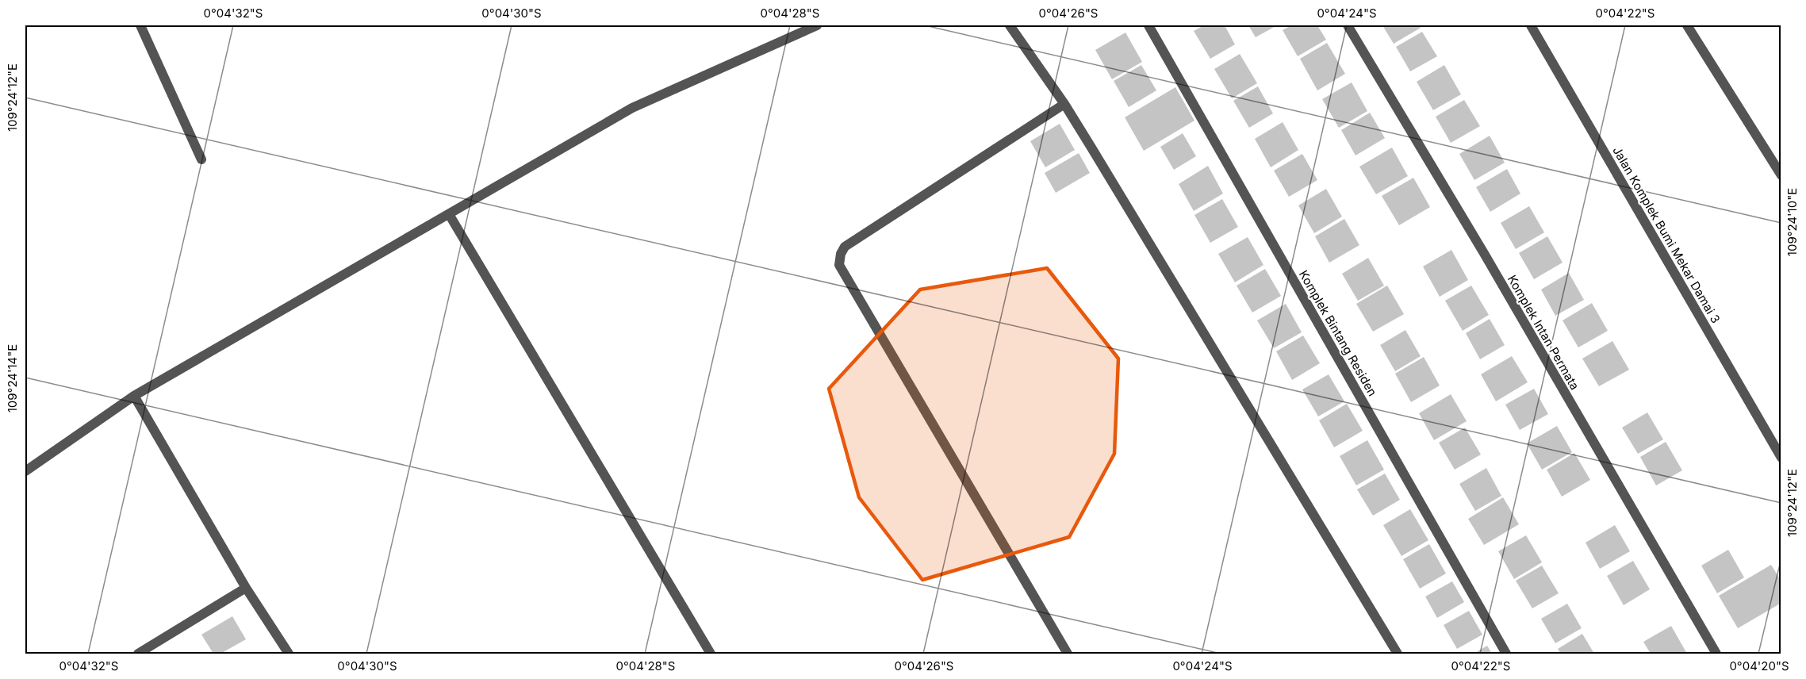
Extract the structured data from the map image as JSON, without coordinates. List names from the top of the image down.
{
  "streets": {
    "street": ["Jalan Komplek Bumi Mekar Damai 3", "Komplek Intan Permata", "Komplek Bintang Residen"]
  },
  "coordinates": [
    "0°04'32\"S",
    "0°04'30\"S",
    "0°04'28\"S",
    "0°04'26\"S",
    "0°04'24\"S",
    "0°04'22\"S",
    "109°24'12\"E",
    "109°24'10\"E",
    "109°24'14\"E",
    "0°04'20\"S"
  ]
}
